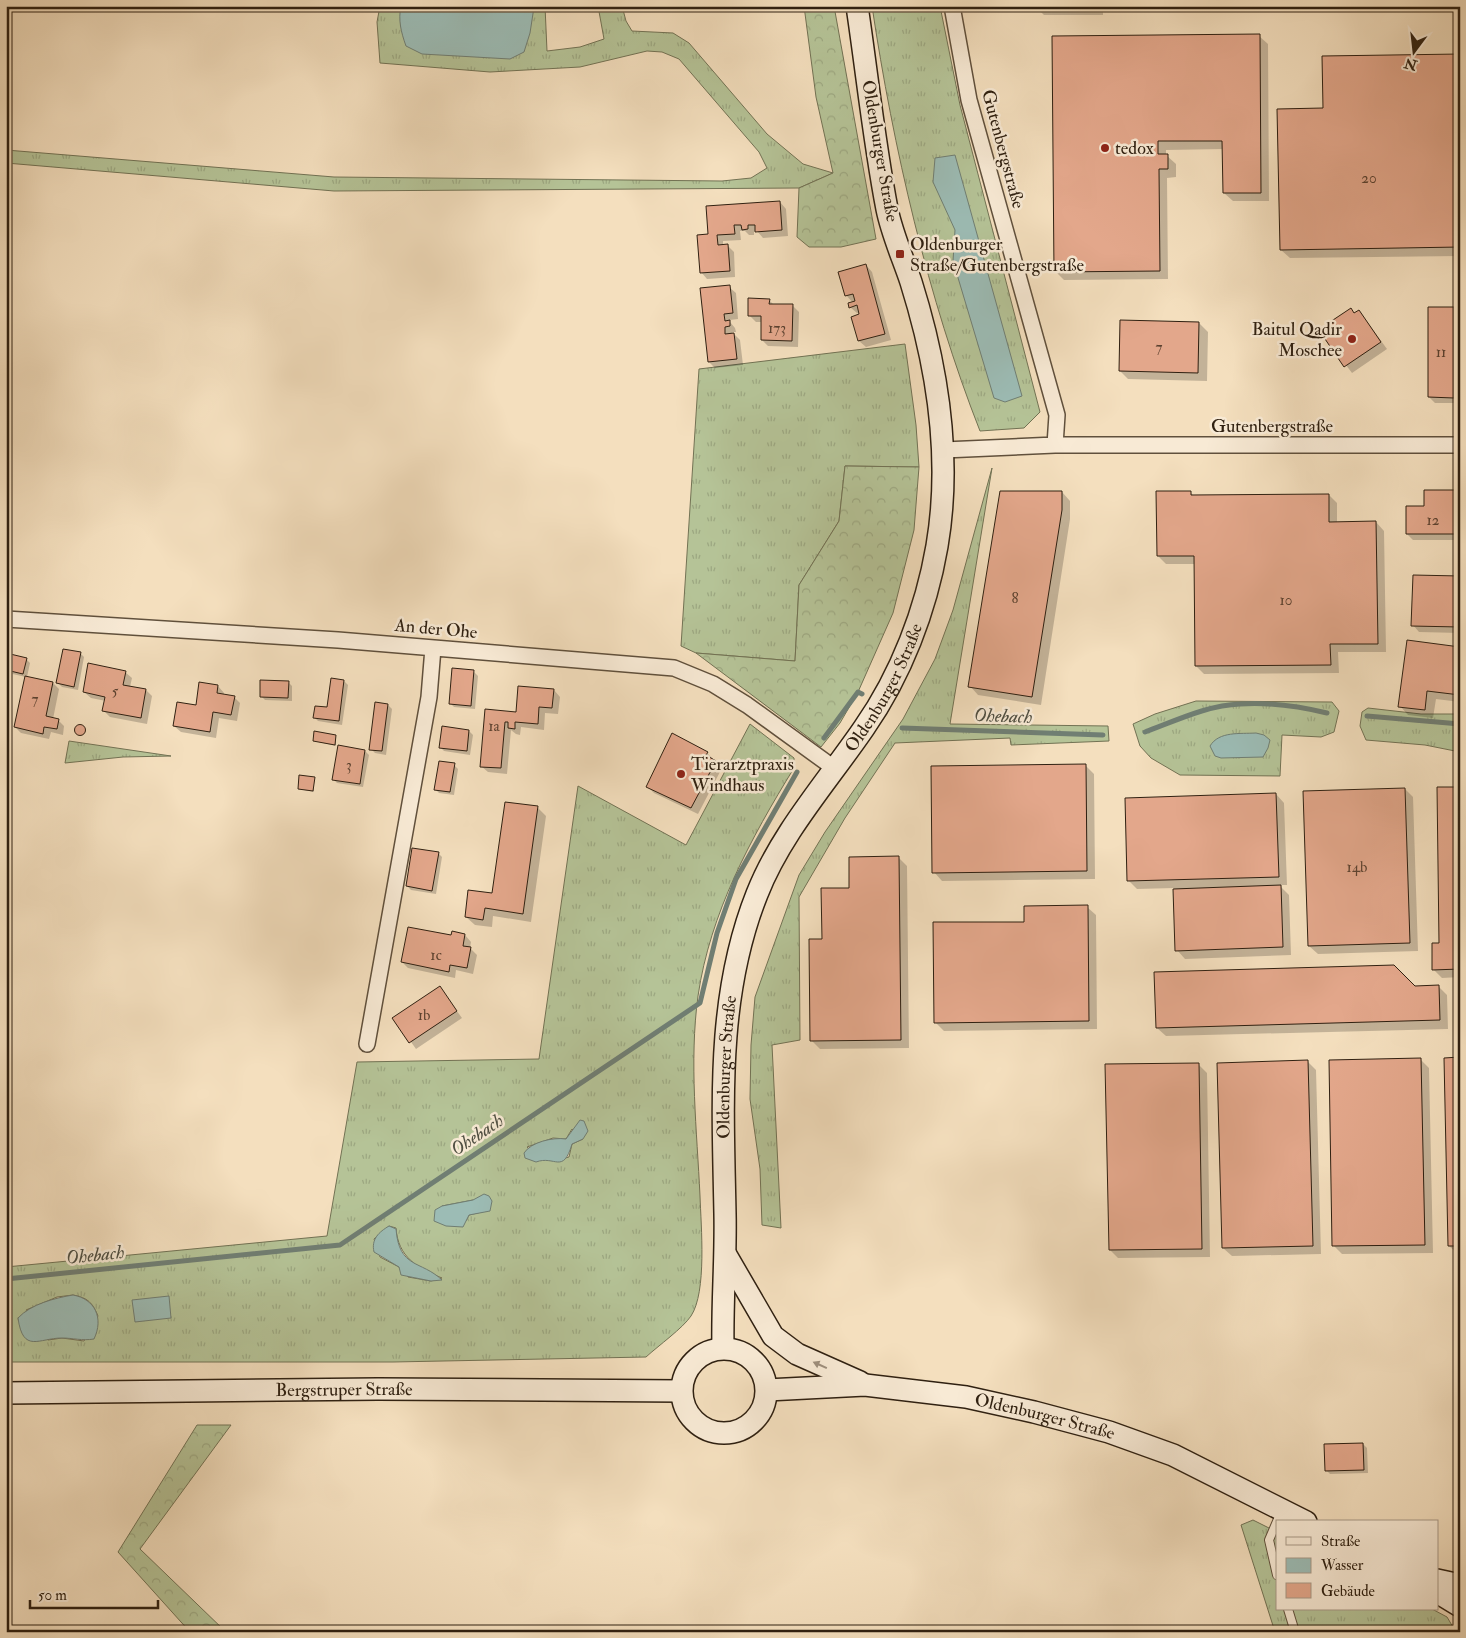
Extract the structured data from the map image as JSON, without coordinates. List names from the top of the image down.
{
  "streets": {
    "main road": ["Oldenburger Straße", "Bergstruper Straße"],
    "street": ["Gutenbergstraße", "An der Ohe"]
  },
  "crossings": [
    ["Gutenbergstraße", "Oldenburger Straße"],
    ["Oldenburger Straße", "An der Ohe"],
    ["Oldenburger Straße", "Bergstruper Straße"]
  ],
  "water": ["Ohebach"],
  "places": {
    "other": ["tedox", "Baitul Qadir Moschee", "Tierarztpraxis Windhaus"],
    "transit": ["Oldenburger Straße/Gutenbergstraße"]
  },
  "house_numbers": [
    "20",
    "173",
    "7",
    "11",
    "12",
    "8",
    "10",
    "5",
    "7",
    "1a",
    "3",
    "14b",
    "1c",
    "1b"
  ],
  "legend": ["Straße", "Wasser", "Gebäude"],
  "scale_bar": "50 m",
  "north": "bottom"
}
